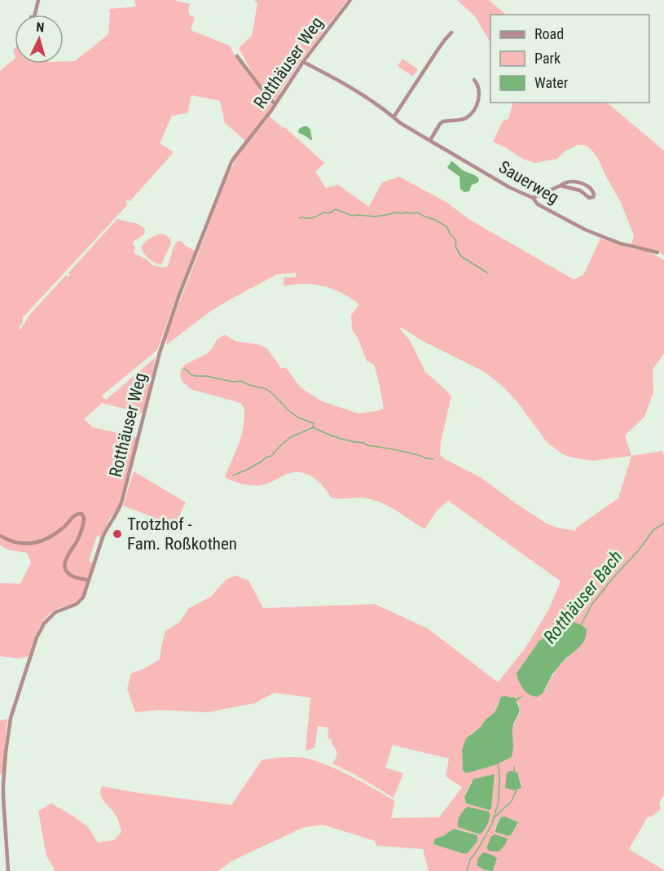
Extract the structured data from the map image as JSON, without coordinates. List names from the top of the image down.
{
  "streets": {
    "street": ["Rotthäuser Weg", "Sauerweg"]
  },
  "crossings": [
    ["Rotthäuser Weg", "Sauerweg"]
  ],
  "water": ["Rotthäuser Bach"],
  "places": ["Trotzhof - Fam. Roßkothen"],
  "legend": ["Road", "Park", "Water"],
  "north": "top"
}
